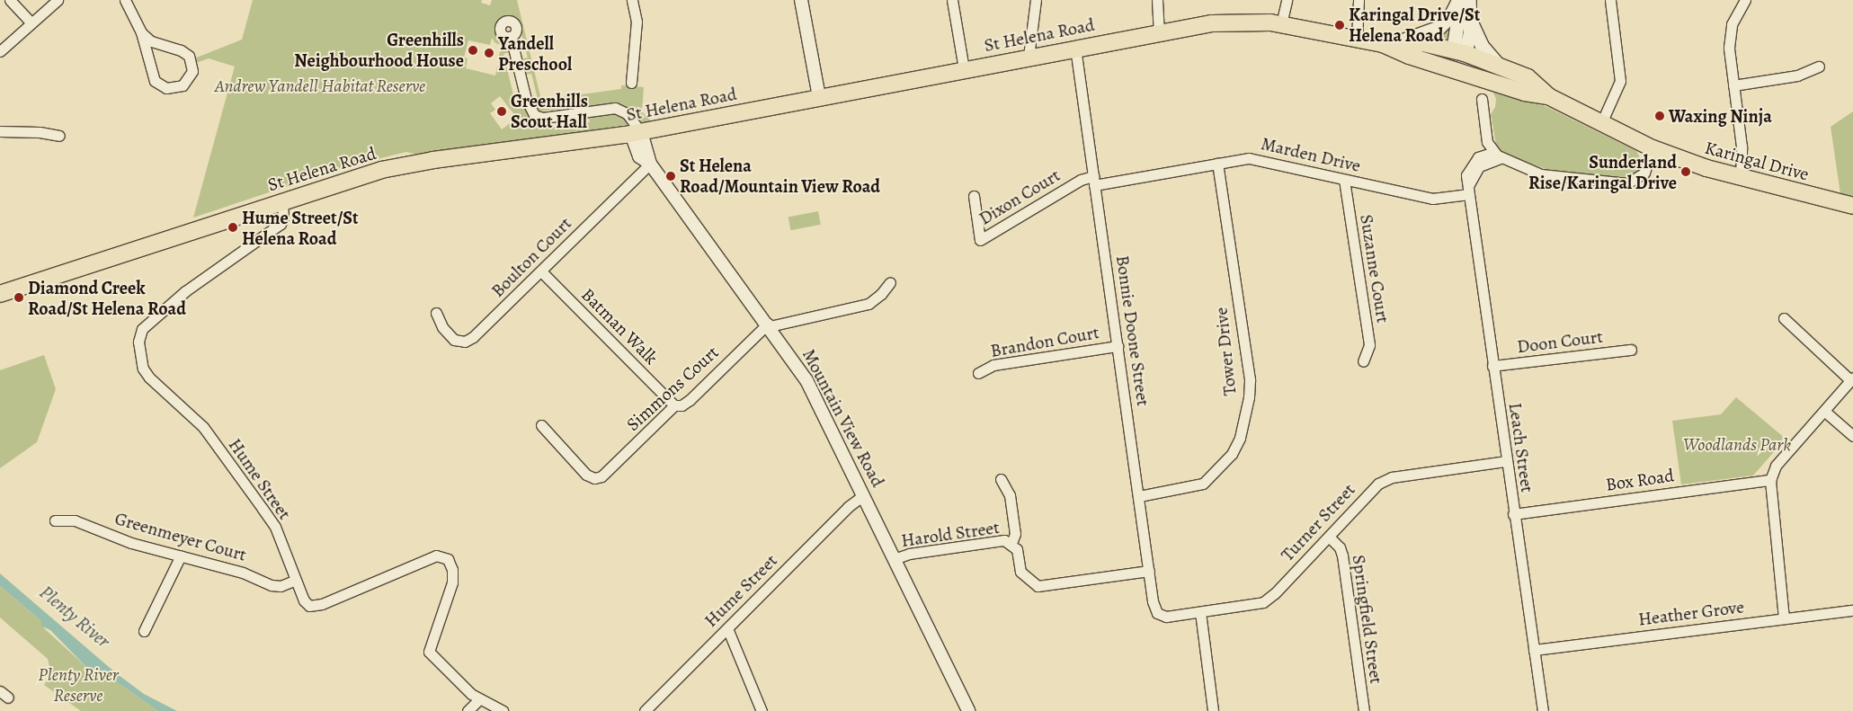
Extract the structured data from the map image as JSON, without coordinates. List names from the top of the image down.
{
  "streets": {
    "main road": ["St Helena Road", "Karingal Drive"],
    "street": [
      "Marden Drive",
      "Dixon Court",
      "Boulton Court",
      "Suzanne Court",
      "Batman Walk",
      "Bonnie Doone Street",
      "Brandon Court",
      "Doon Court",
      "Tower Drive",
      "Simmons Court",
      "Mountain View Road",
      "Leach Street",
      "Hume Street",
      "Box Road",
      "Turner Street",
      "Harold Street",
      "Greenmeyer Court",
      "Heather Grove",
      "Springfield Street"
    ]
  },
  "crossings": [
    ["St Helena Road", "Karingal Drive"],
    ["St Helena Road", "Bonnie Doone Street"],
    ["St Helena Road", "Mountain View Road"],
    ["St Helena Road", "Hume Street"],
    ["Marden Drive", "Dixon Court"],
    ["Marden Drive", "Suzanne Court"],
    ["Marden Drive", "Bonnie Doone Street"],
    ["Marden Drive", "Tower Drive"],
    ["Marden Drive", "Leach Street"],
    ["Dixon Court", "Bonnie Doone Street"],
    ["Boulton Court", "Batman Walk"],
    ["Boulton Court", "Mountain View Road"],
    ["Batman Walk", "Simmons Court"],
    ["Bonnie Doone Street", "Brandon Court"],
    ["Bonnie Doone Street", "Tower Drive"],
    ["Bonnie Doone Street", "Turner Street"],
    ["Doon Court", "Leach Street"],
    ["Simmons Court", "Mountain View Road"],
    ["Mountain View Road", "Hume Street"],
    ["Mountain View Road", "Harold Street"],
    ["Leach Street", "Box Road"],
    ["Leach Street", "Turner Street"],
    ["Leach Street", "Heather Grove"],
    ["Hume Street", "Greenmeyer Court"],
    ["Turner Street", "Springfield Street"]
  ],
  "water": ["Plenty River"],
  "parks": ["Andrew Yandell Habitat Reserve", "Woodlands Park", "Plenty River Reserve"],
  "places": [
    "Karingal Drive/St Helena Road",
    "Greenhills Neighbourhood House",
    "Yandell Preschool",
    "Greenhills Scout Hall",
    "Waxing Ninja",
    "Sunderland Rise/Karingal Drive",
    "St Helena Road/Mountain View Road",
    "Hume Street/St Helena Road",
    "Diamond Creek Road/St Helena Road"
  ]
}
